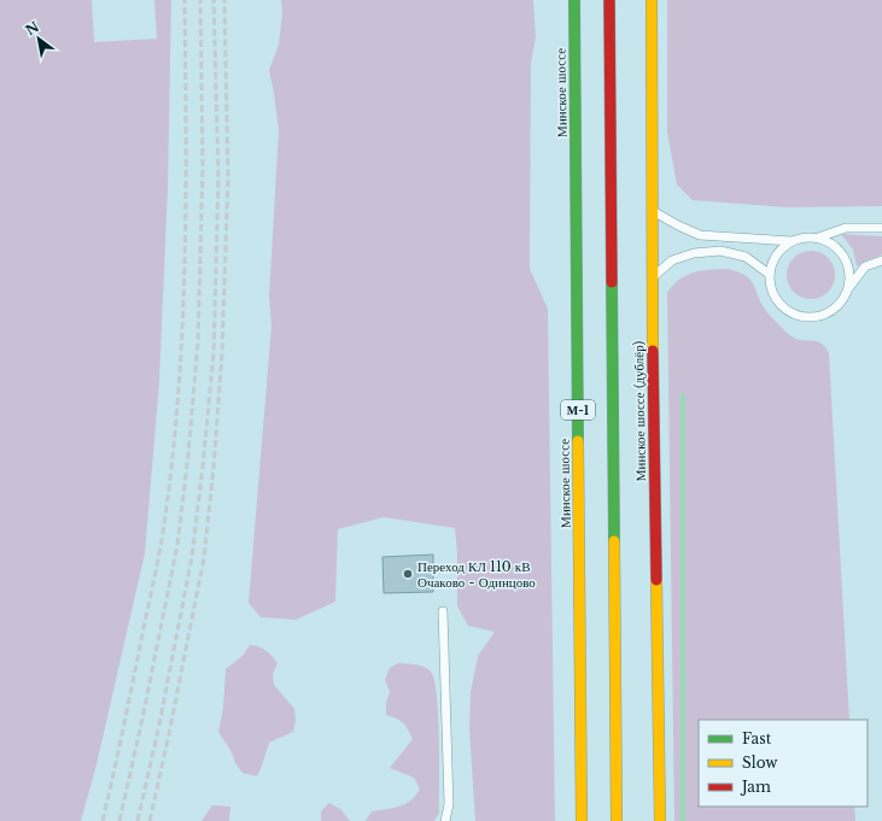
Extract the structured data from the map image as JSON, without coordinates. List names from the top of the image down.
{
  "streets": {
    "main road": ["Минское шоссе", "М-1", "Минское шоссе (дублёр)"]
  },
  "places": ["Переход КЛ 110 кВ Очаково - Одинцово"],
  "legend": ["Fast", "Slow", "Jam"],
  "north": "top left"
}
